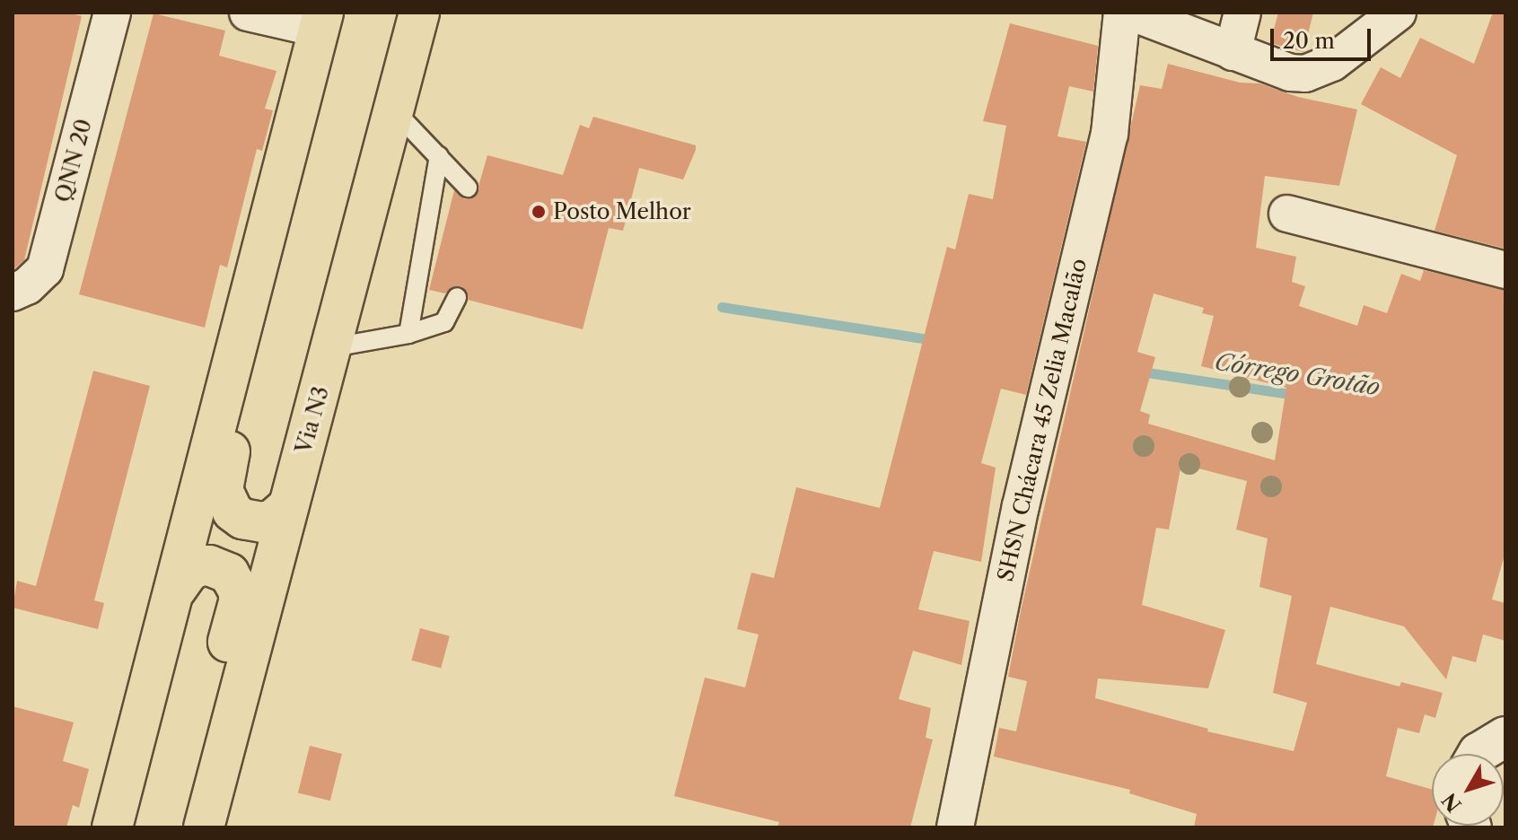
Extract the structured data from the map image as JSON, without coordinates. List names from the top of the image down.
{
  "streets": {
    "main road": ["Via N3"],
    "street": ["QNN 20", "SHSN Chácara 45 Zelia Macalão"]
  },
  "water": ["Córrego Grotão"],
  "places": ["Posto Melhor"],
  "scale_bar": "20 m",
  "north": "bottom left"
}
